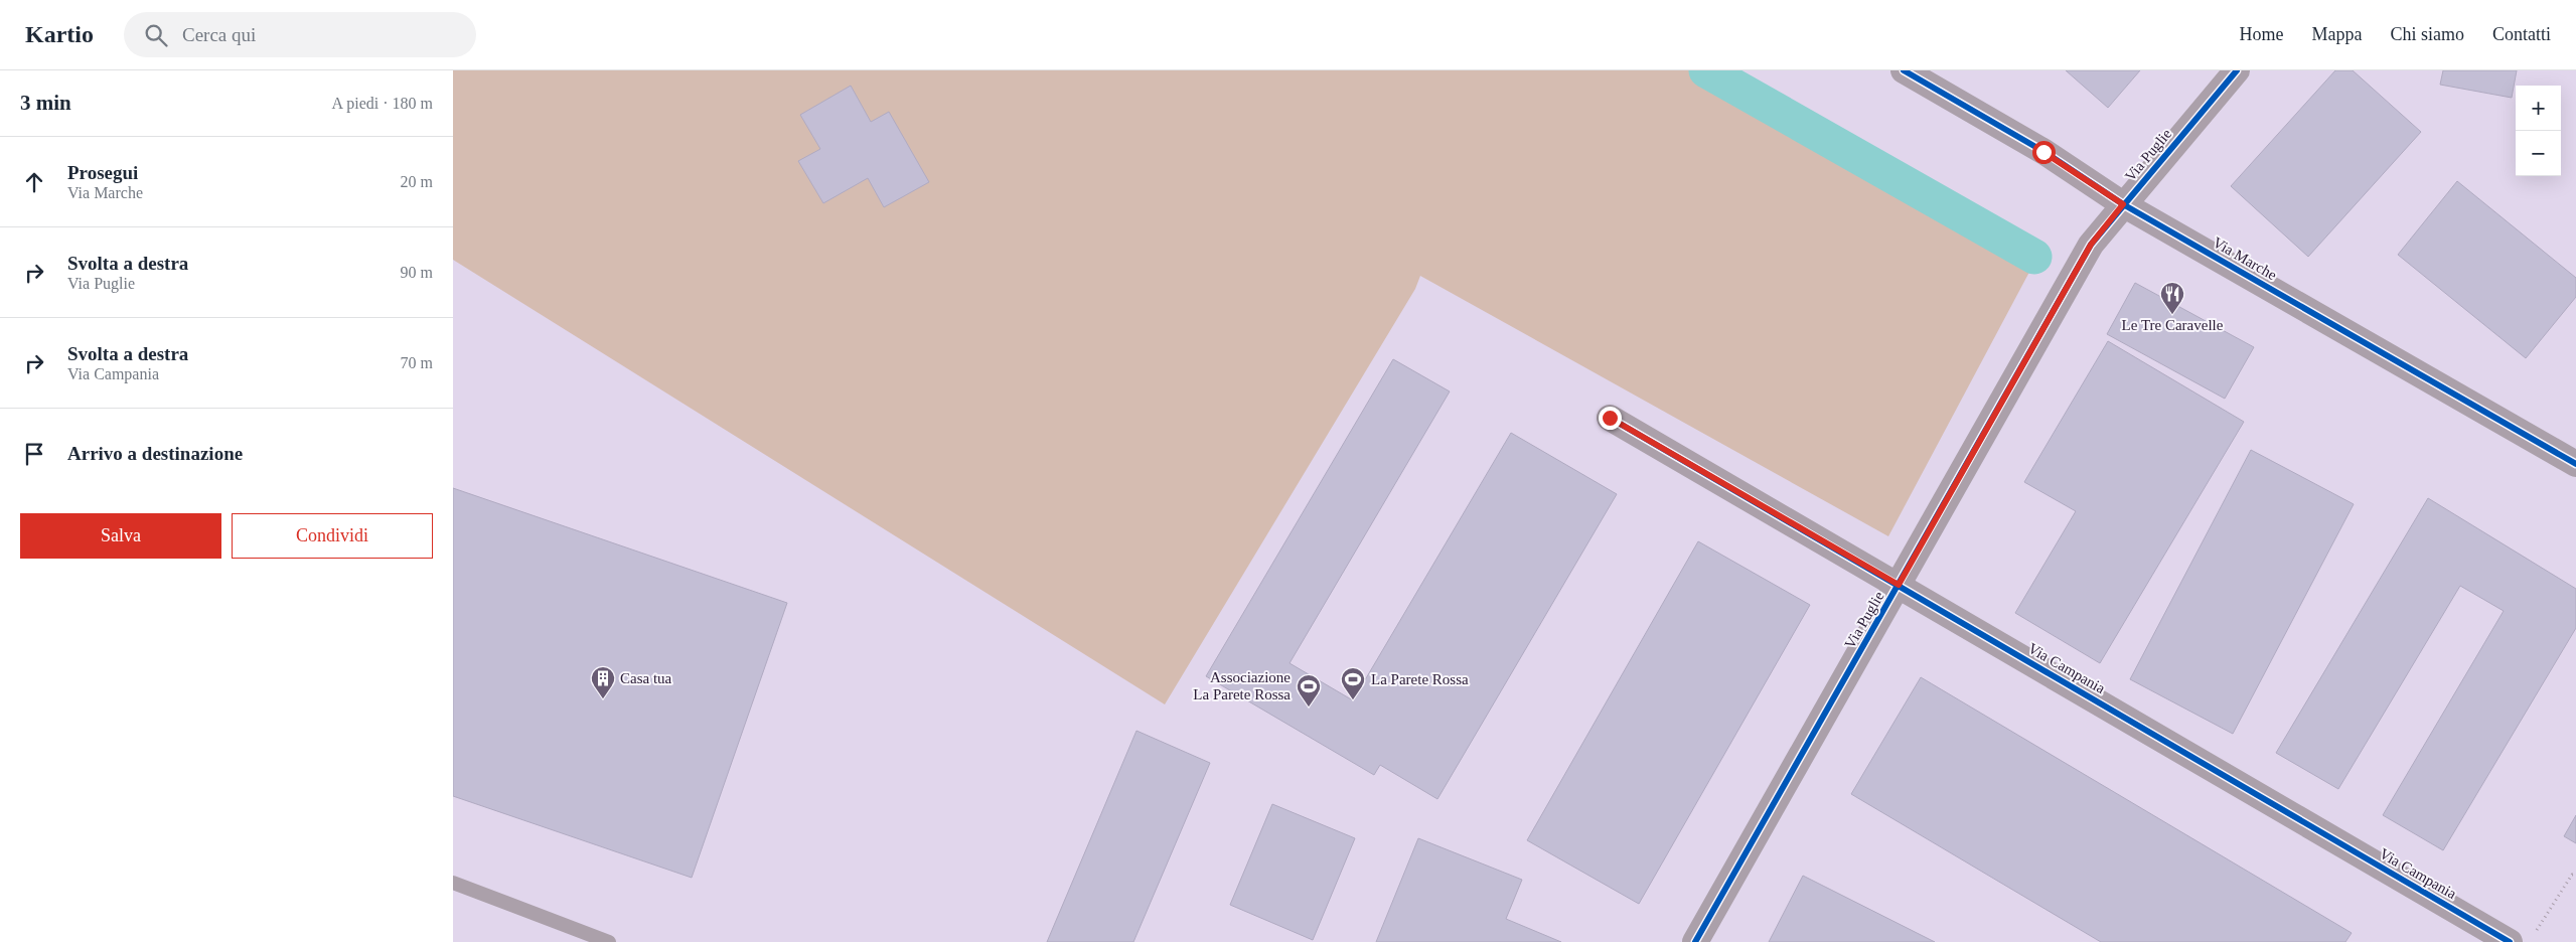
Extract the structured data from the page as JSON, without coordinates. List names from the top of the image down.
{
  "streets": {
    "street": ["Via Puglie", "Via Marche", "Via Campania"]
  },
  "crossings": [
    ["Via Puglie", "Via Marche"],
    ["Via Puglie", "Via Campania"]
  ],
  "places": {
    "restaurant": ["Le Tre Caravelle"],
    "building": ["Casa tua"],
    "sports": ["La Parete Rossa", "Associazione La Parete Rossa"]
  },
  "page": {
    "header": "Kartio",
    "search": "Cerca qui",
    "nav": [
      "Home",
      "Mappa",
      "Chi siamo",
      "Contatti"
    ],
    "heading": ["3 min", "A piedi · 180 m"],
    "map_buttons": ["+", "−"],
    "list": [
      ["Prosegui", "Via Marche", "20 m"],
      ["Svolta a destra", "Via Puglie", "90 m"],
      ["Svolta a destra", "Via Campania", "70 m"],
      "Arrivo a destinazione"
    ],
    "buttons": ["Salva", "Condividi"]
  }
}
